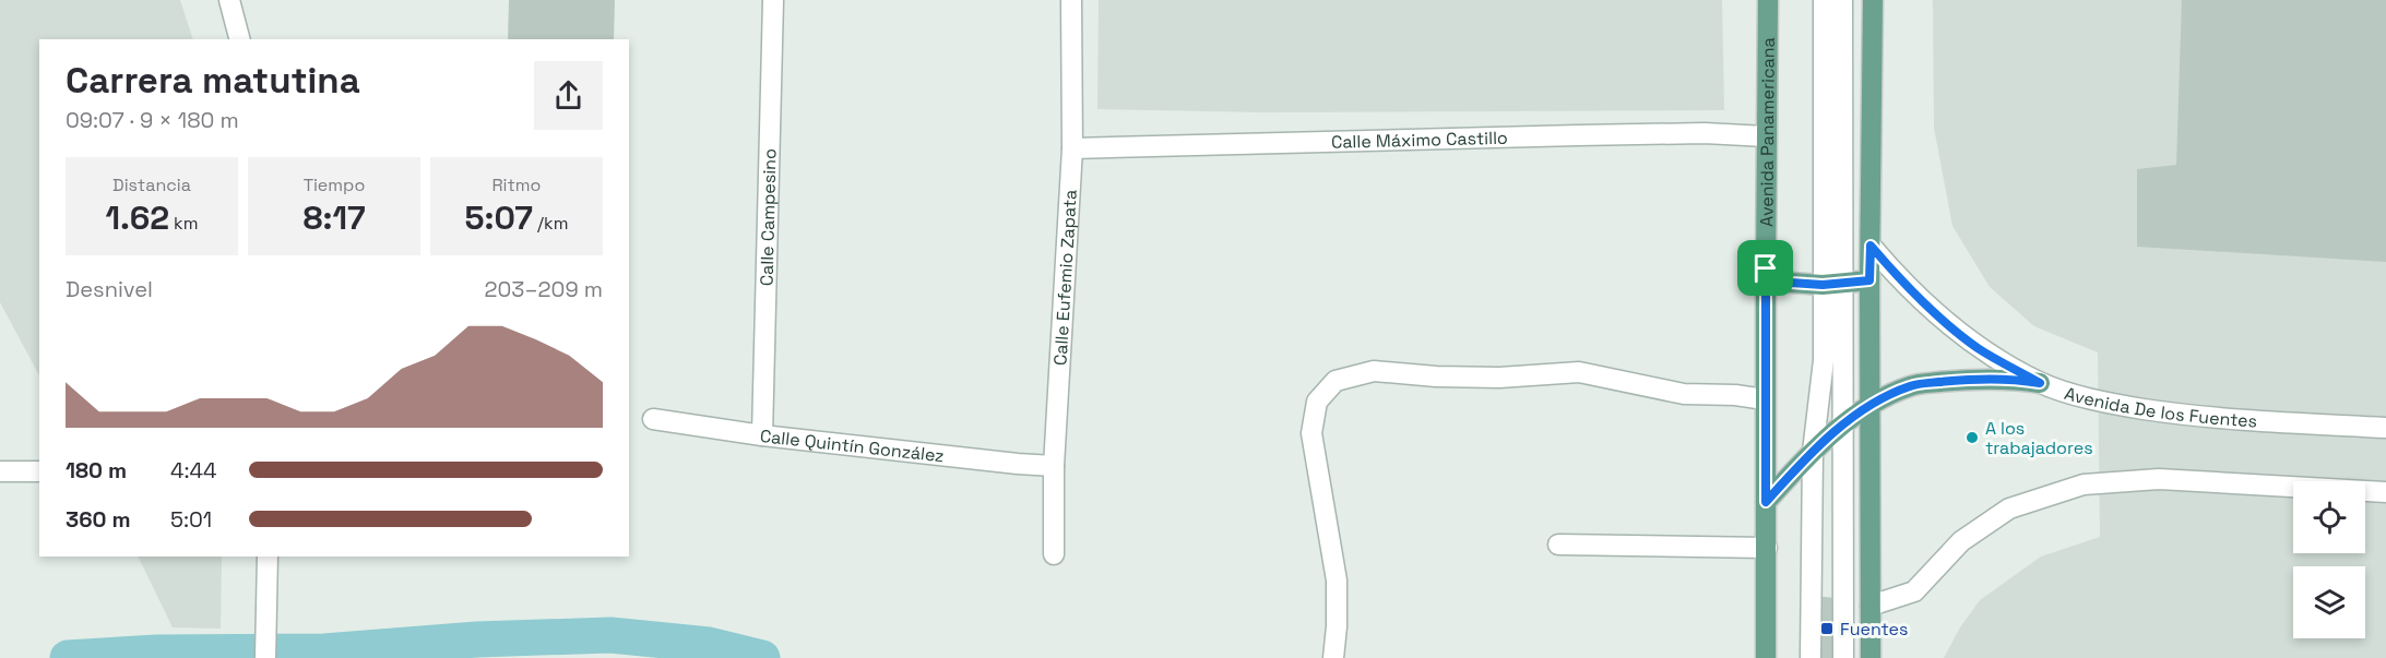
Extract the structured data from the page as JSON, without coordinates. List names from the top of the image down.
{
  "streets": {
    "main road": ["Avenida Panamericana"],
    "street": [
      "Calle Máximo Castillo",
      "Calle Campesino",
      "Calle Eufemio Zapata",
      "Avenida De los Fuentes",
      "Calle Quintín González"
    ]
  },
  "crossings": [
    ["Avenida Panamericana", "Calle Máximo Castillo"],
    ["Calle Máximo Castillo", "Calle Eufemio Zapata"],
    ["Calle Campesino", "Calle Quintín González"],
    ["Calle Eufemio Zapata", "Calle Quintín González"]
  ],
  "places": {
    "other": ["A los trabajadores"],
    "transit": ["Fuentes"]
  },
  "page": {
    "heading": ["Carrera matutina", "09:07 · 9 × 180 m"],
    "stats": [
      ["Distancia", "1.62 km"],
      ["Tiempo", "8:17"],
      ["Ritmo", "5:07 /km"]
    ],
    "chart": ["Desnivel", "203–209 m"],
    "list": [
      {
        "name": "180 m",
        "note": "4:44"
      },
      {
        "name": "360 m",
        "note": "5:01"
      }
    ]
  }
}
